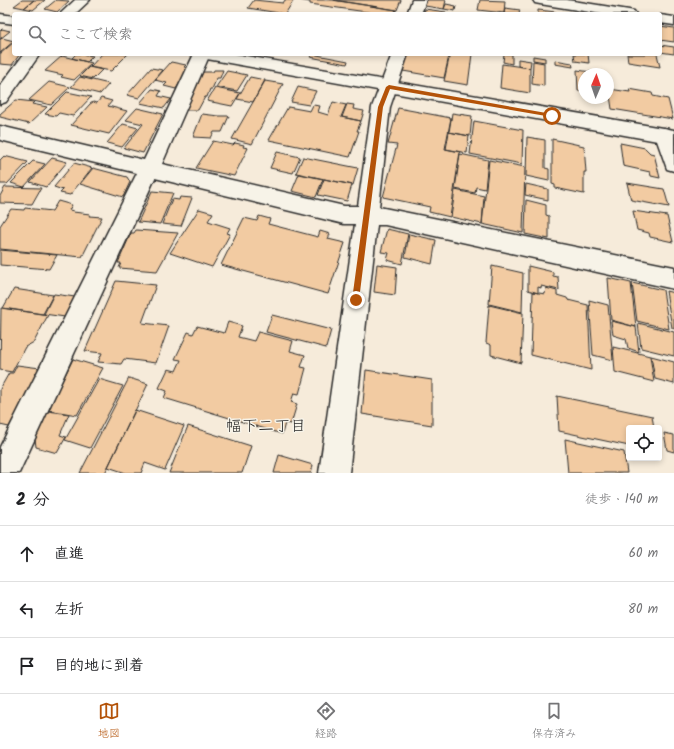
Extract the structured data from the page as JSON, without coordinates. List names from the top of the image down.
{
  "districts": ["幅下二丁目"],
  "north": "top",
  "page": {
    "search": "ここで検索",
    "heading": ["2 分", "徒歩 · 140 m"],
    "list": [
      ["直進", "60 m"],
      ["左折", "80 m"],
      "目的地に到着"
    ],
    "nav": ["地図", "経路", "保存済み"]
  }
}
